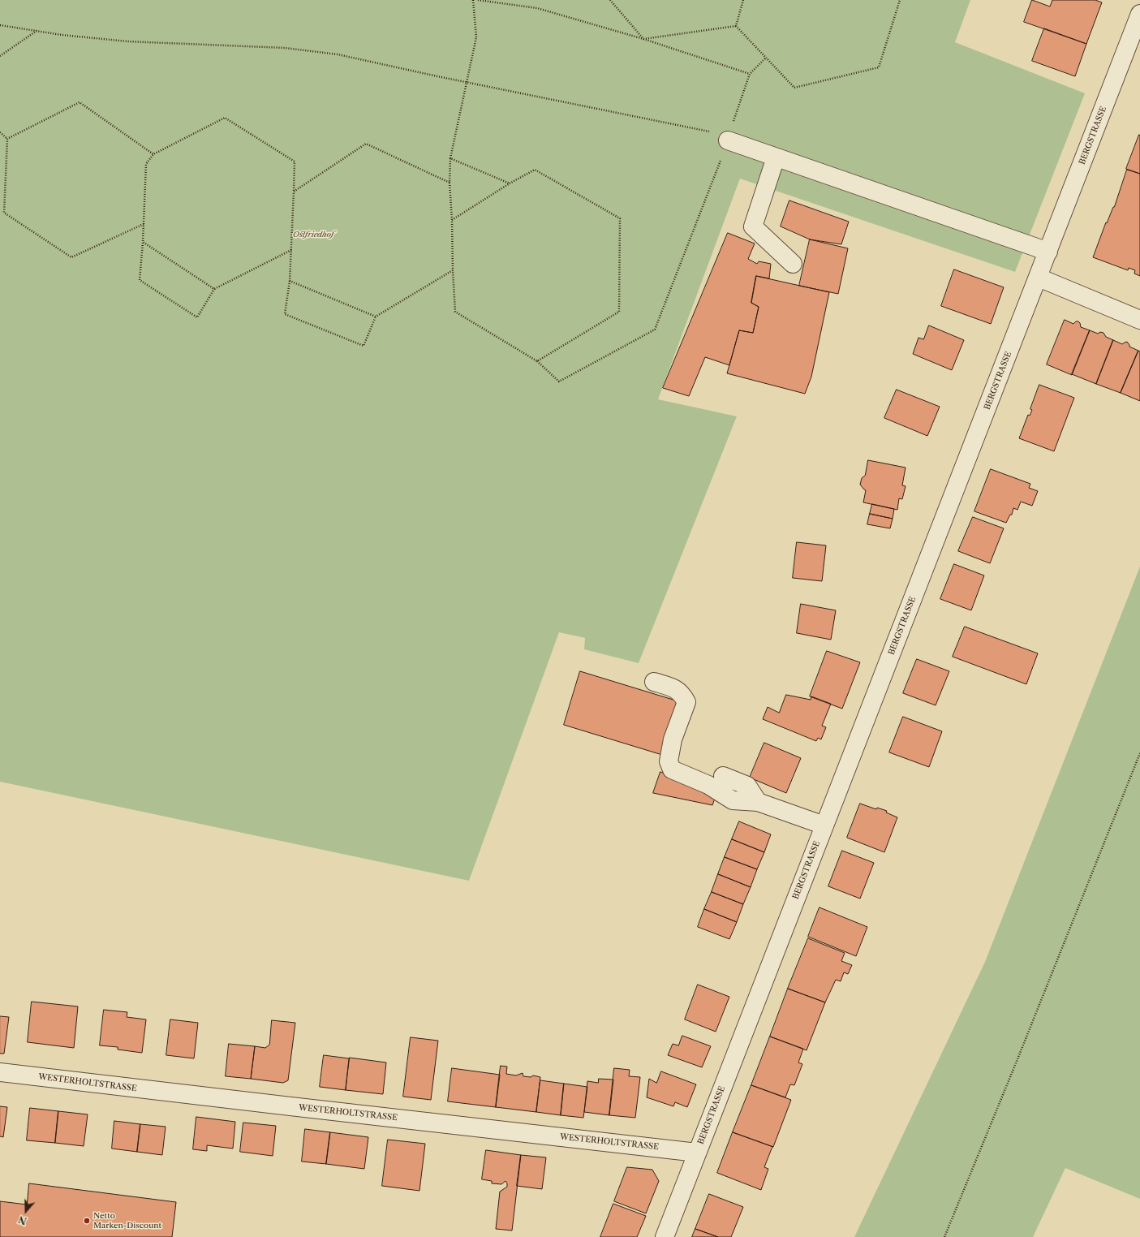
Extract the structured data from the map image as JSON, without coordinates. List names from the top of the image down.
{
  "streets": {
    "street": ["BERGSTRASSE", "WESTERHOLTSTRASSE"]
  },
  "crossings": [
    ["BERGSTRASSE", "WESTERHOLTSTRASSE"]
  ],
  "parks": ["Ostfriedhof"],
  "places": ["Netto Marken-Discount"],
  "north": "bottom"
}
